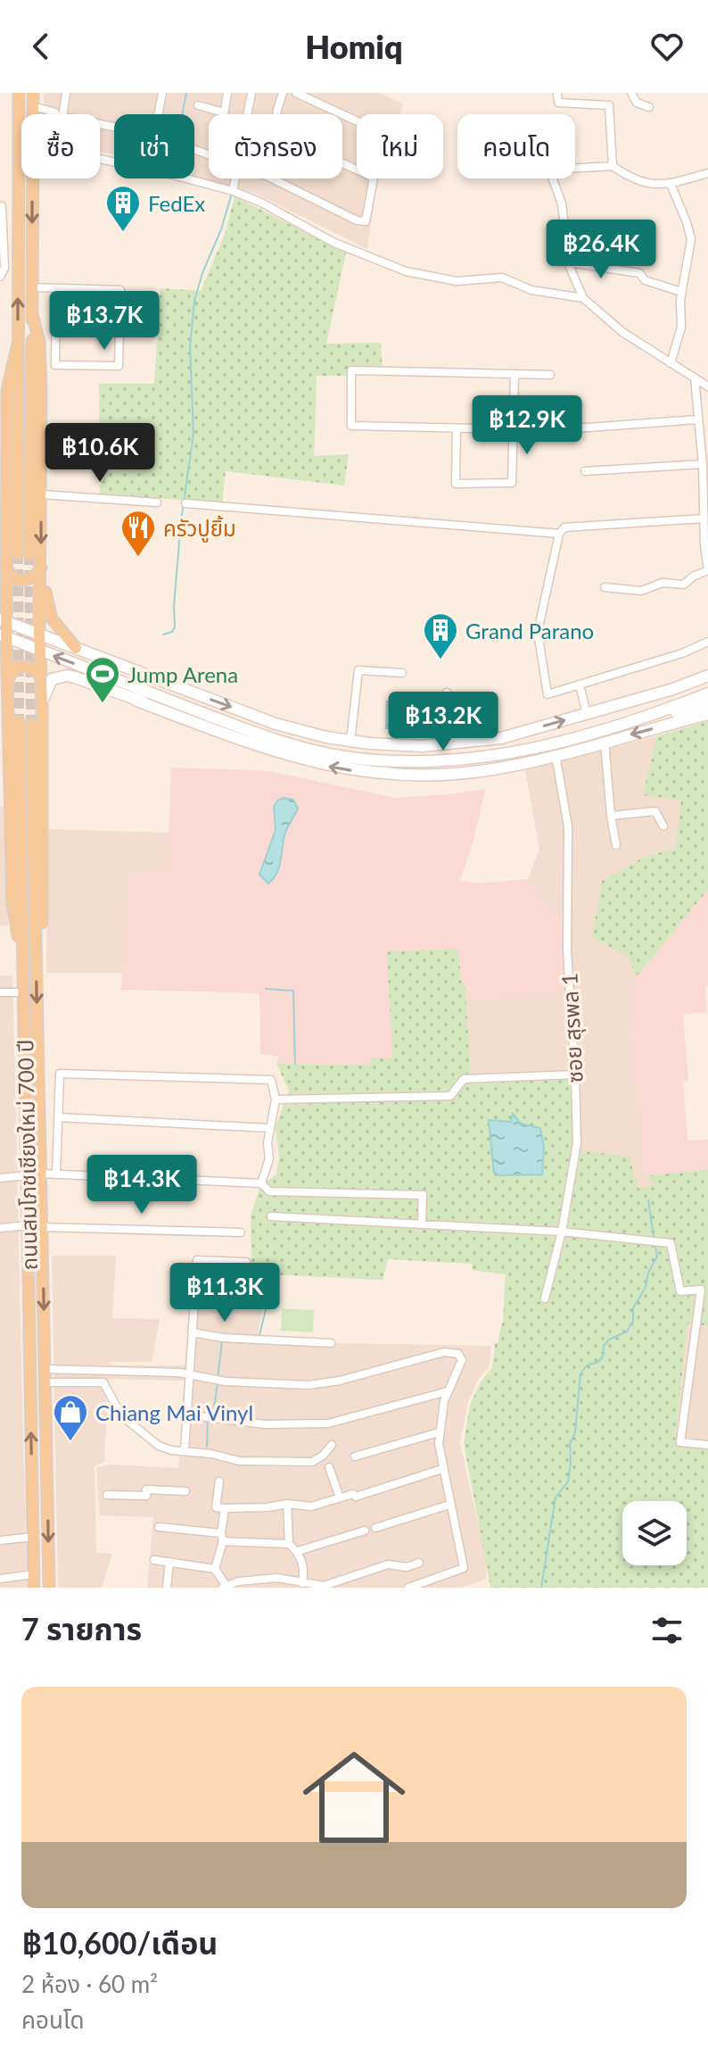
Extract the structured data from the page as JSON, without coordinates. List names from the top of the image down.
{
  "streets": {
    "main road": ["ถนนสมโภชเชียงใหม่ 700 ปี"],
    "street": ["ซอย สุรพล 1"]
  },
  "places": {
    "building": ["FedEx", "Grand Parano"],
    "restaurant": ["ครัวปูยิ้ม"],
    "sports": ["Jump Arena"],
    "shop": ["Chiang Mai Vinyl"]
  },
  "page": {
    "header": "Homiq",
    "chip": [
      "ซื้อ",
      "เช่า",
      "ตัวกรอง",
      "ใหม่",
      "คอนโด"
    ],
    "price": [
      "฿26.4K",
      "฿13.7K",
      "฿12.9K",
      "฿10.6K",
      "฿13.2K",
      "฿14.3K",
      "฿11.3K"
    ],
    "heading": "7 รายการ",
    "list": [
      {
        "name": "฿10,600/เดือน",
        "note": "2 ห้อง · 60 m² · คอนโด"
      }
    ]
  }
}
